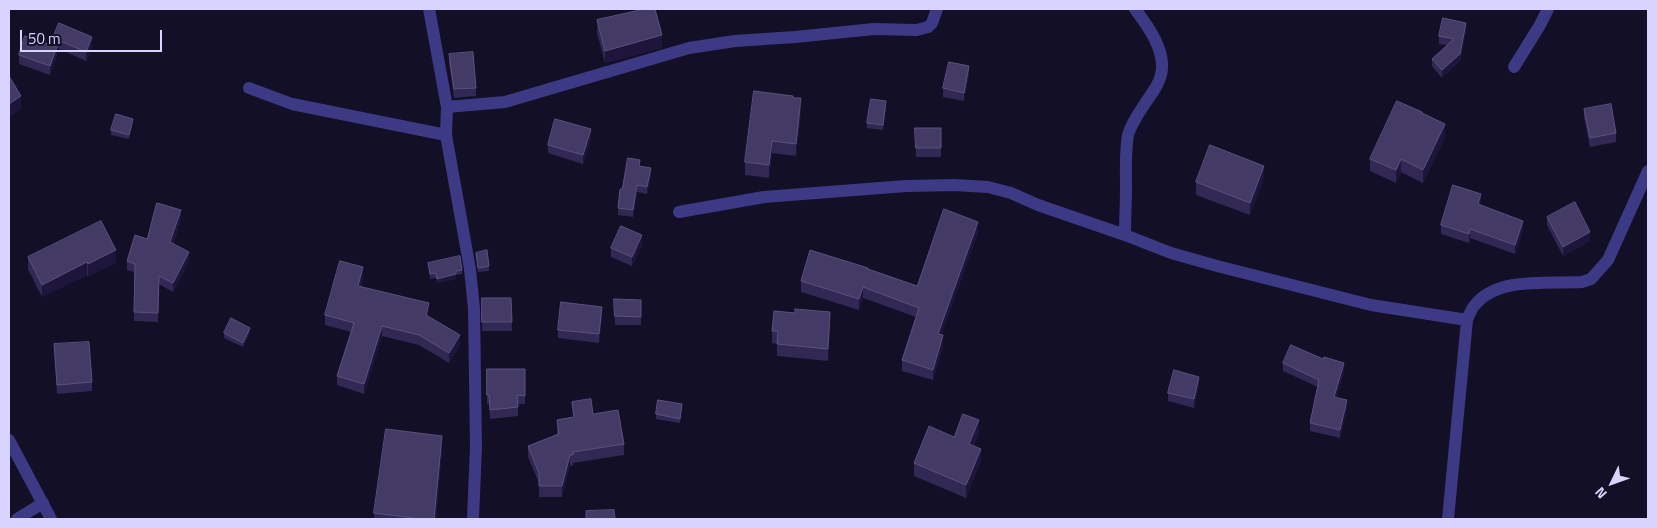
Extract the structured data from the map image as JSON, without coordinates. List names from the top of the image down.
{
  "scale_bar": "50 m",
  "north": "bottom left"
}
